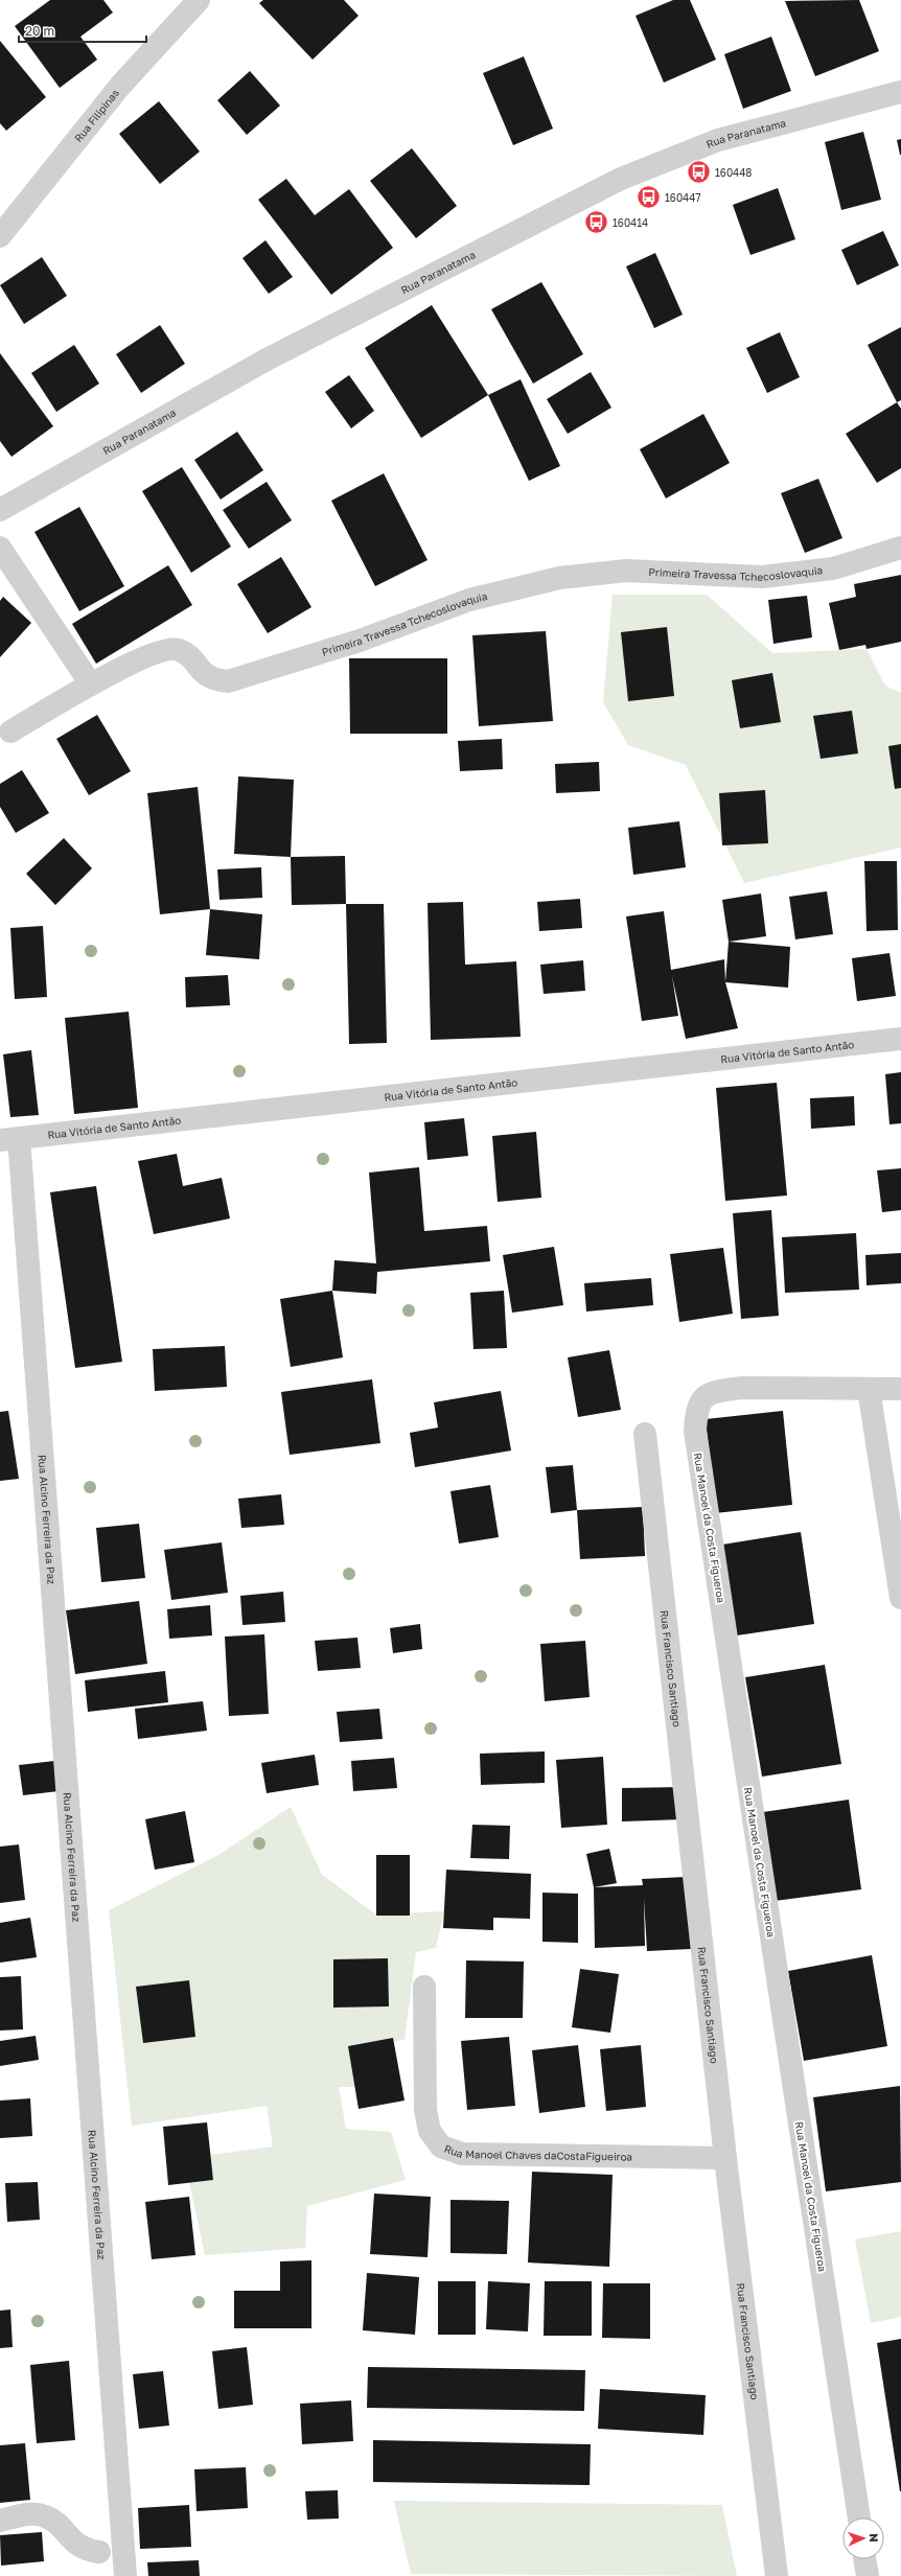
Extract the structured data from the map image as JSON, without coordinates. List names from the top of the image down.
{
  "streets": {
    "street": [
      "Rua Filipinas",
      "Rua Paranatama",
      "Primeira Travessa Tchecoslovaquia",
      "Rua Vitória de Santo Antão",
      "Rua Alcino Ferreira da Paz",
      "Rua Manoel da Costa Figueroa",
      "Rua Francisco Santiago",
      "Rua Manoel Chaves daCostaFigueiroa"
    ]
  },
  "crossings": [
    ["Rua Vitória de Santo Antão", "Rua Alcino Ferreira da Paz"],
    ["Rua Francisco Santiago", "Rua Manoel Chaves daCostaFigueiroa"]
  ],
  "places": {
    "bus stop": ["160448", "160447", "160414"]
  },
  "scale_bar": "20 m",
  "north": "right"
}
